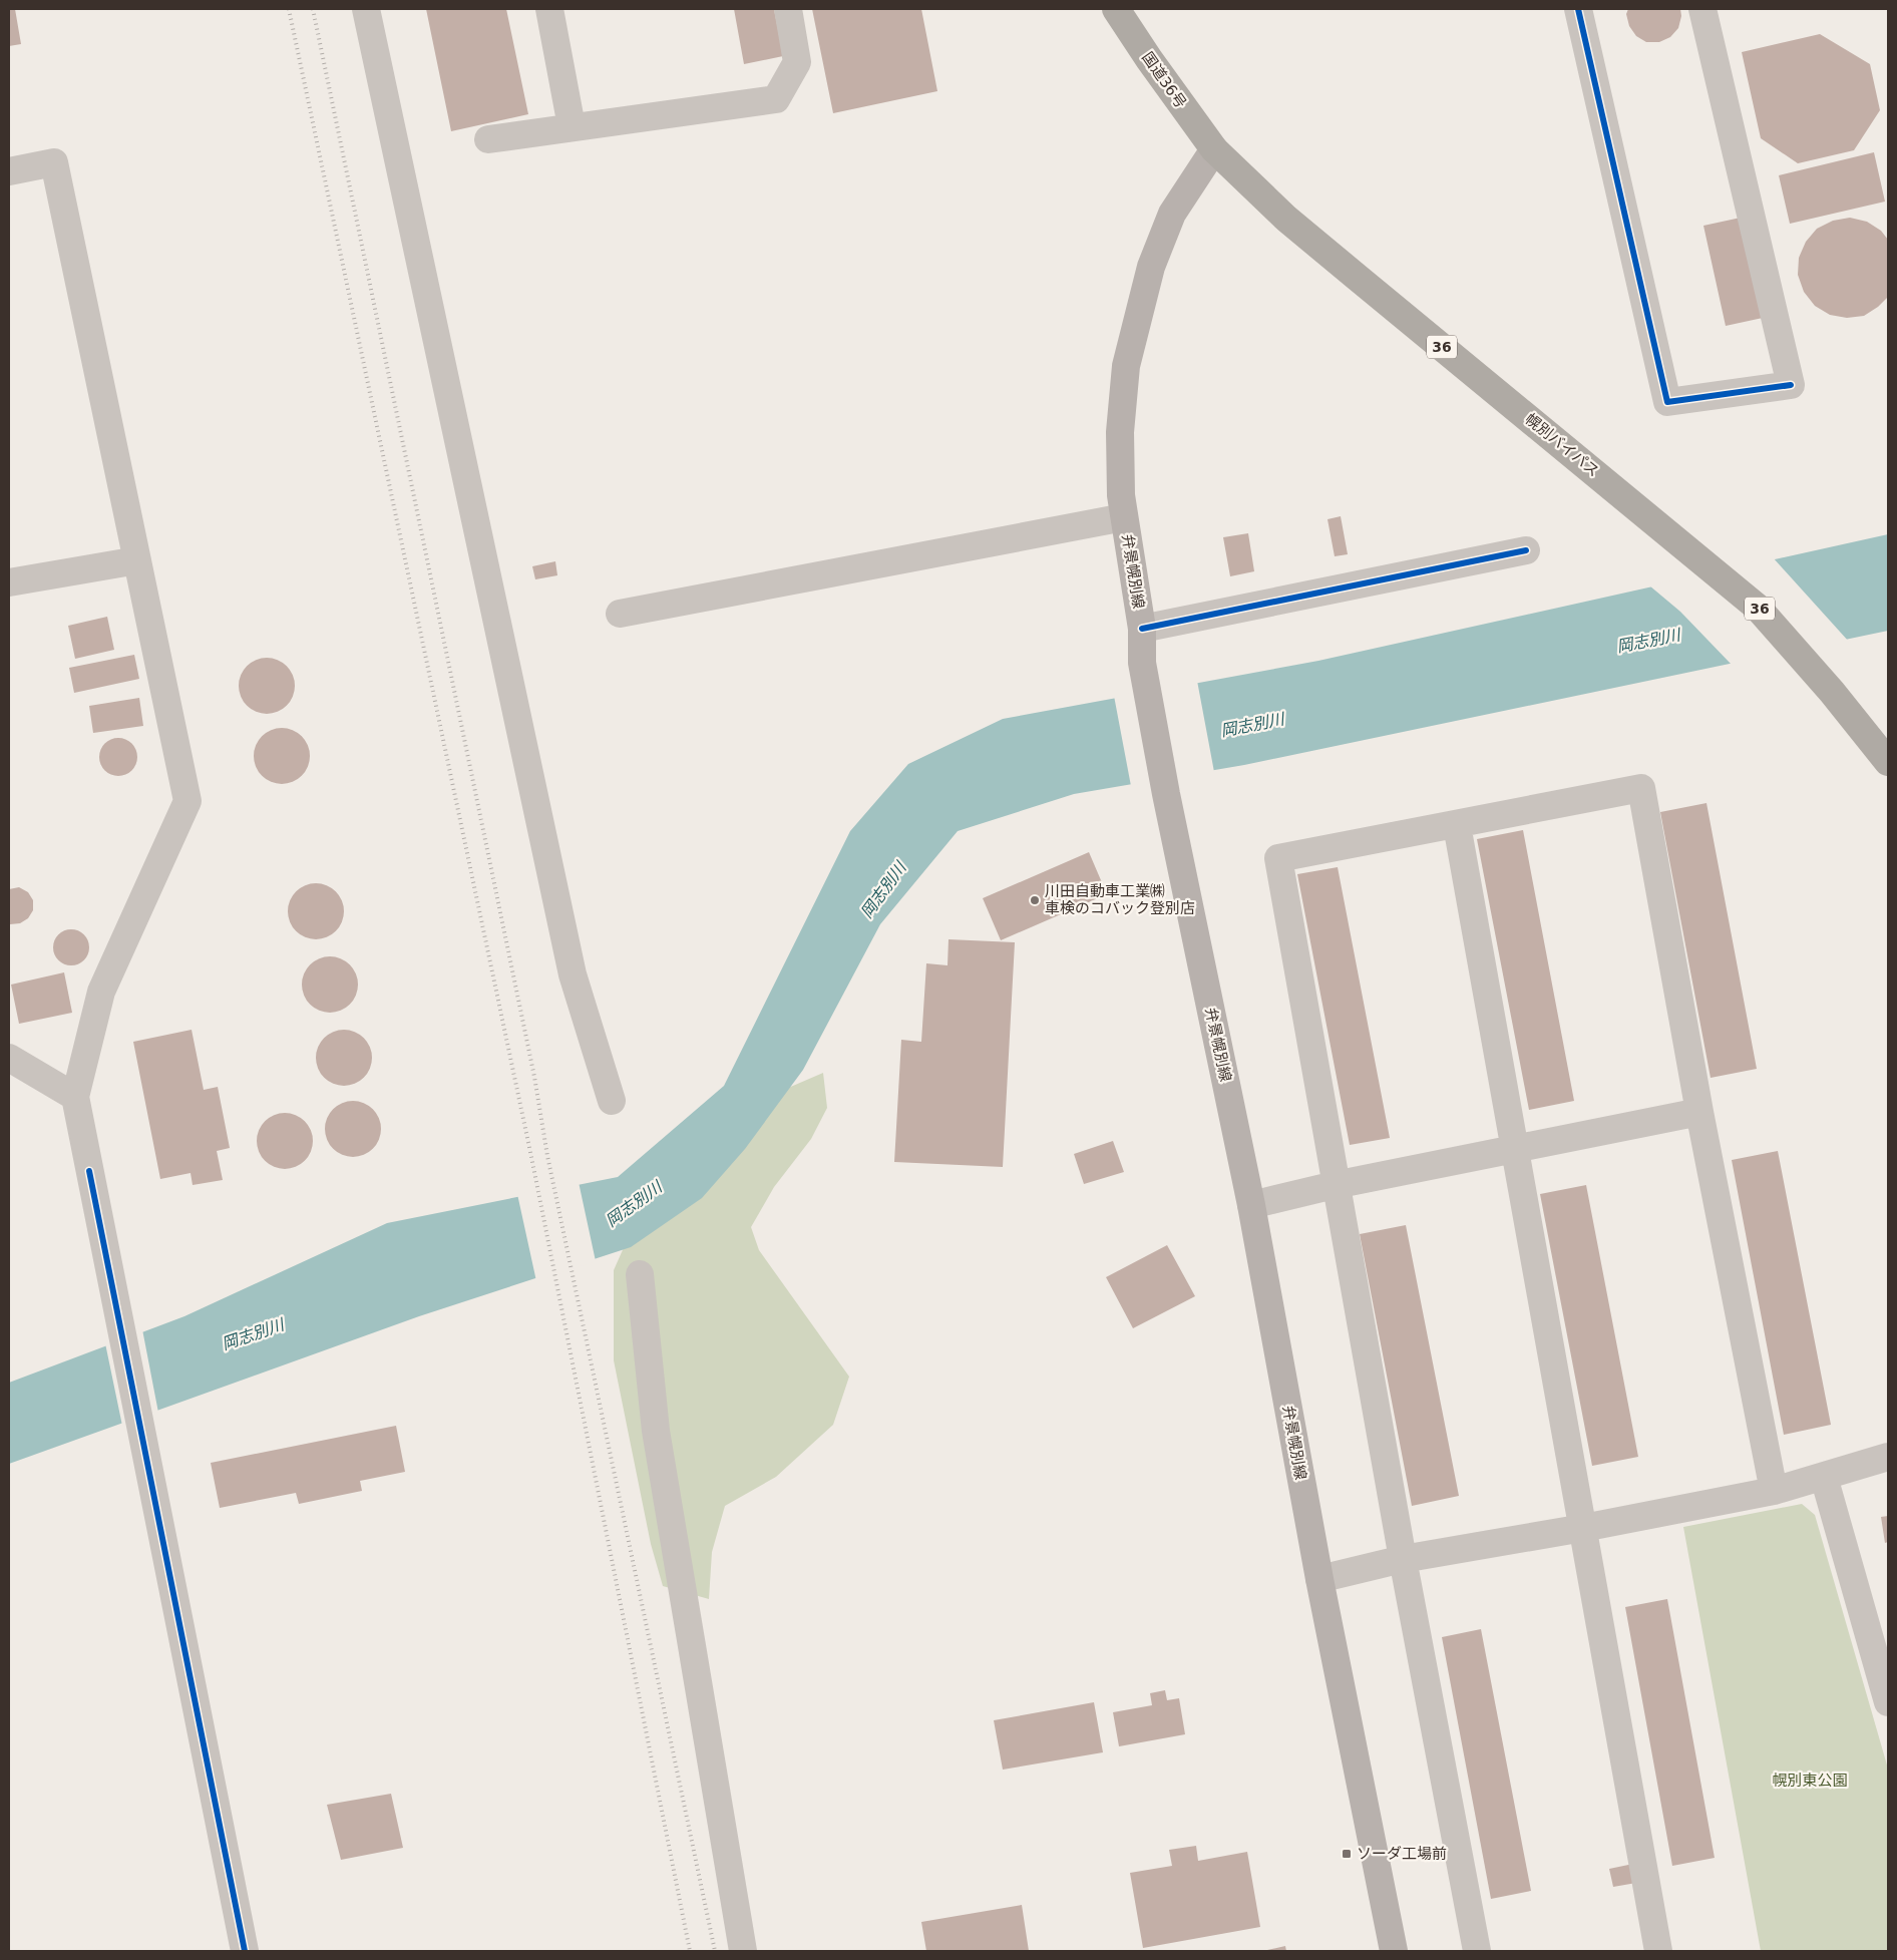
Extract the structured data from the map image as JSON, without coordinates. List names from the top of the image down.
{
  "streets": {
    "highway": ["国道36号", "36", "幌別バイパス"],
    "main road": ["弁景幌別線"]
  },
  "crossings": [
    ["国道36号", "幌別バイパス"],
    ["国道36号", "弁景幌別線"],
    ["幌別バイパス", "弁景幌別線"]
  ],
  "water": ["岡志別川"],
  "parks": ["幌別東公園"],
  "places": {
    "other": ["川田自動車工業㈱ 車検のコバック登別店"],
    "transit": ["ソーダ工場前"]
  }
}
